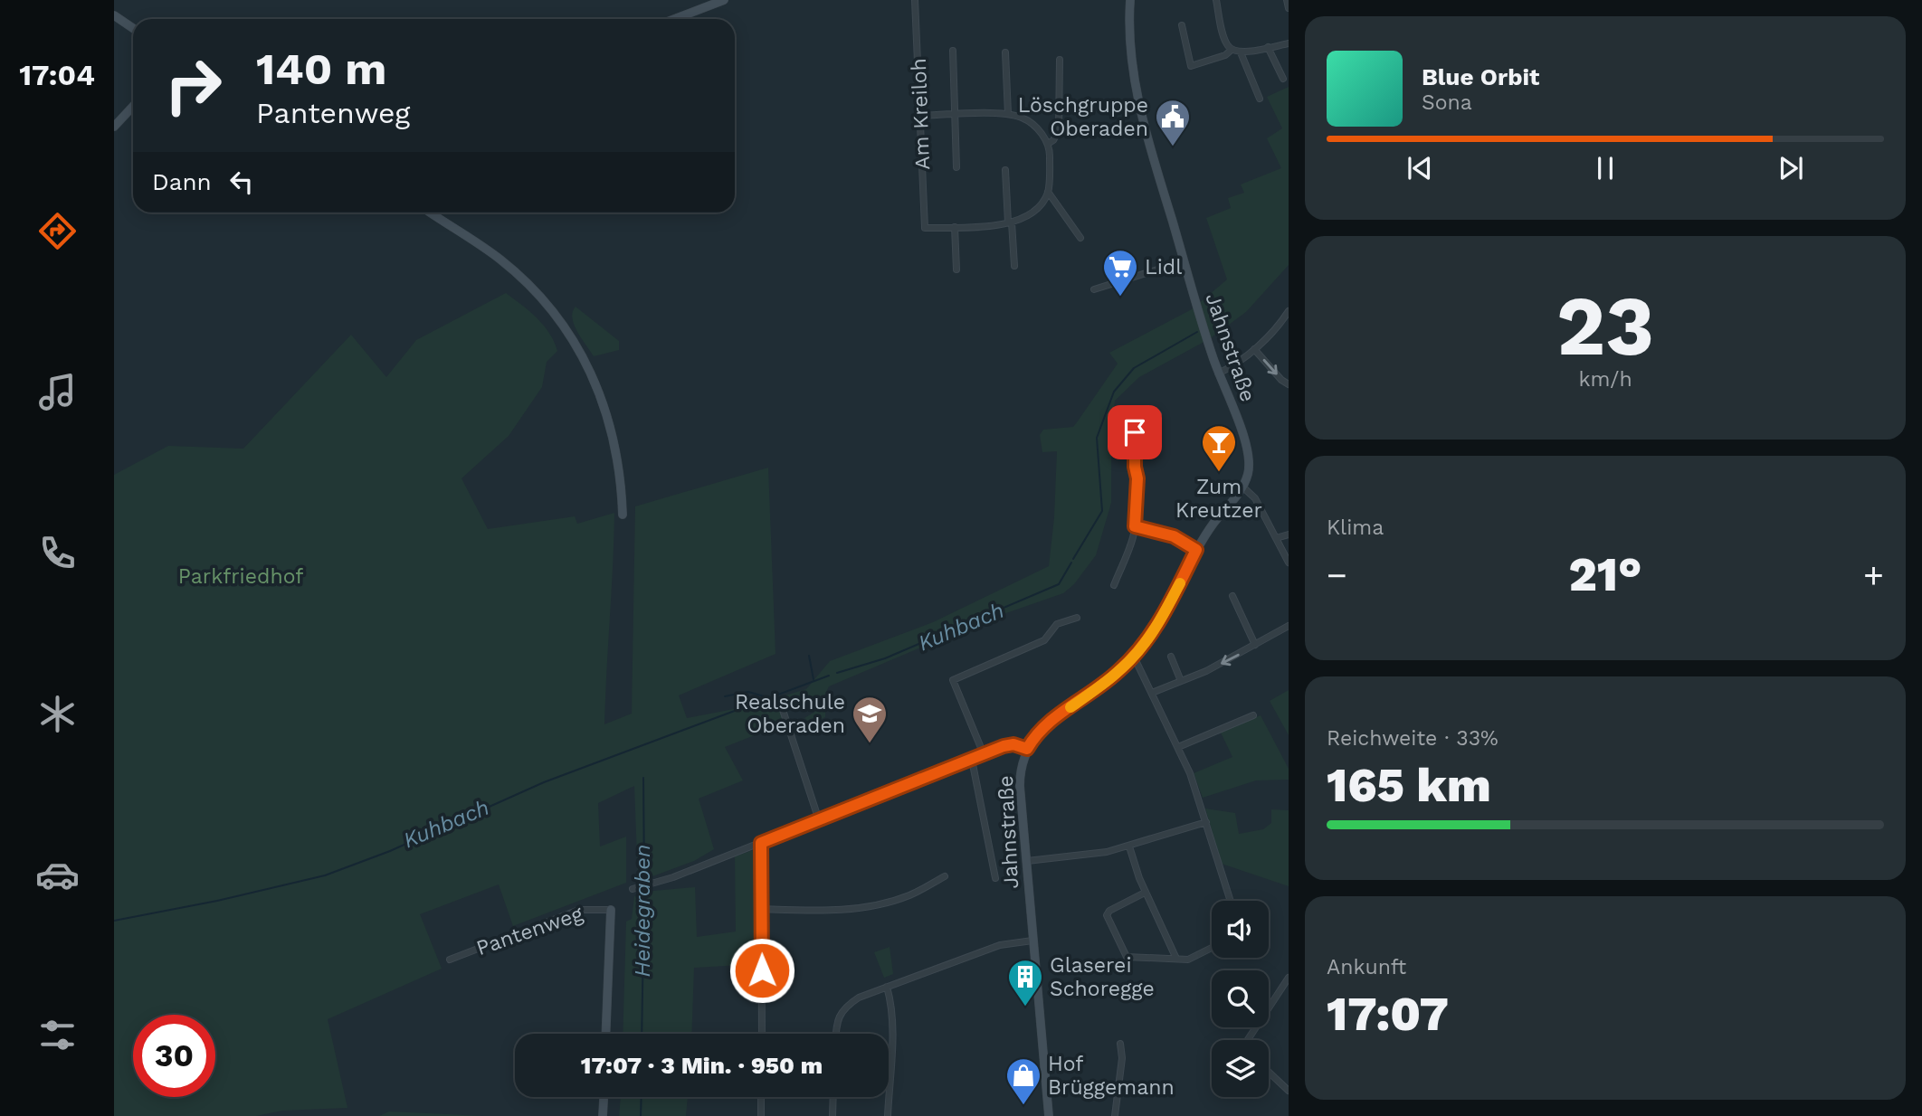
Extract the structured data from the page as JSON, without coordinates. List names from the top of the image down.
{
  "streets": {
    "main road": ["Jahnstraße"],
    "street": ["Am Kreiloh", "Pantenweg"]
  },
  "water": ["Kuhbach", "Heidegraben"],
  "parks": ["Parkfriedhof"],
  "places": {
    "public building": ["Löschgruppe Oberaden"],
    "supermarket": ["Lidl"],
    "bar": ["Zum Kreutzer"],
    "school or university": ["Realschule Oberaden"],
    "building": ["Glaserei Schoregge"],
    "shop": ["Hof Brüggemann"]
  },
  "page": {
    "tabs": "17:04",
    "turn": ["140 m", "Pantenweg"],
    "song": ["Blue Orbit", "Sona"],
    "then": "Dann",
    "tile": [
      ["23", "km/h"],
      "Klima",
      ["Reichweite · 33%", "165 km"],
      ["Ankunft", "17:07"]
    ],
    "heat": ["−", "21°", "+"],
    "limit": "30",
    "trip": "17:07 · 3 Min. · 950 m"
  }
}
